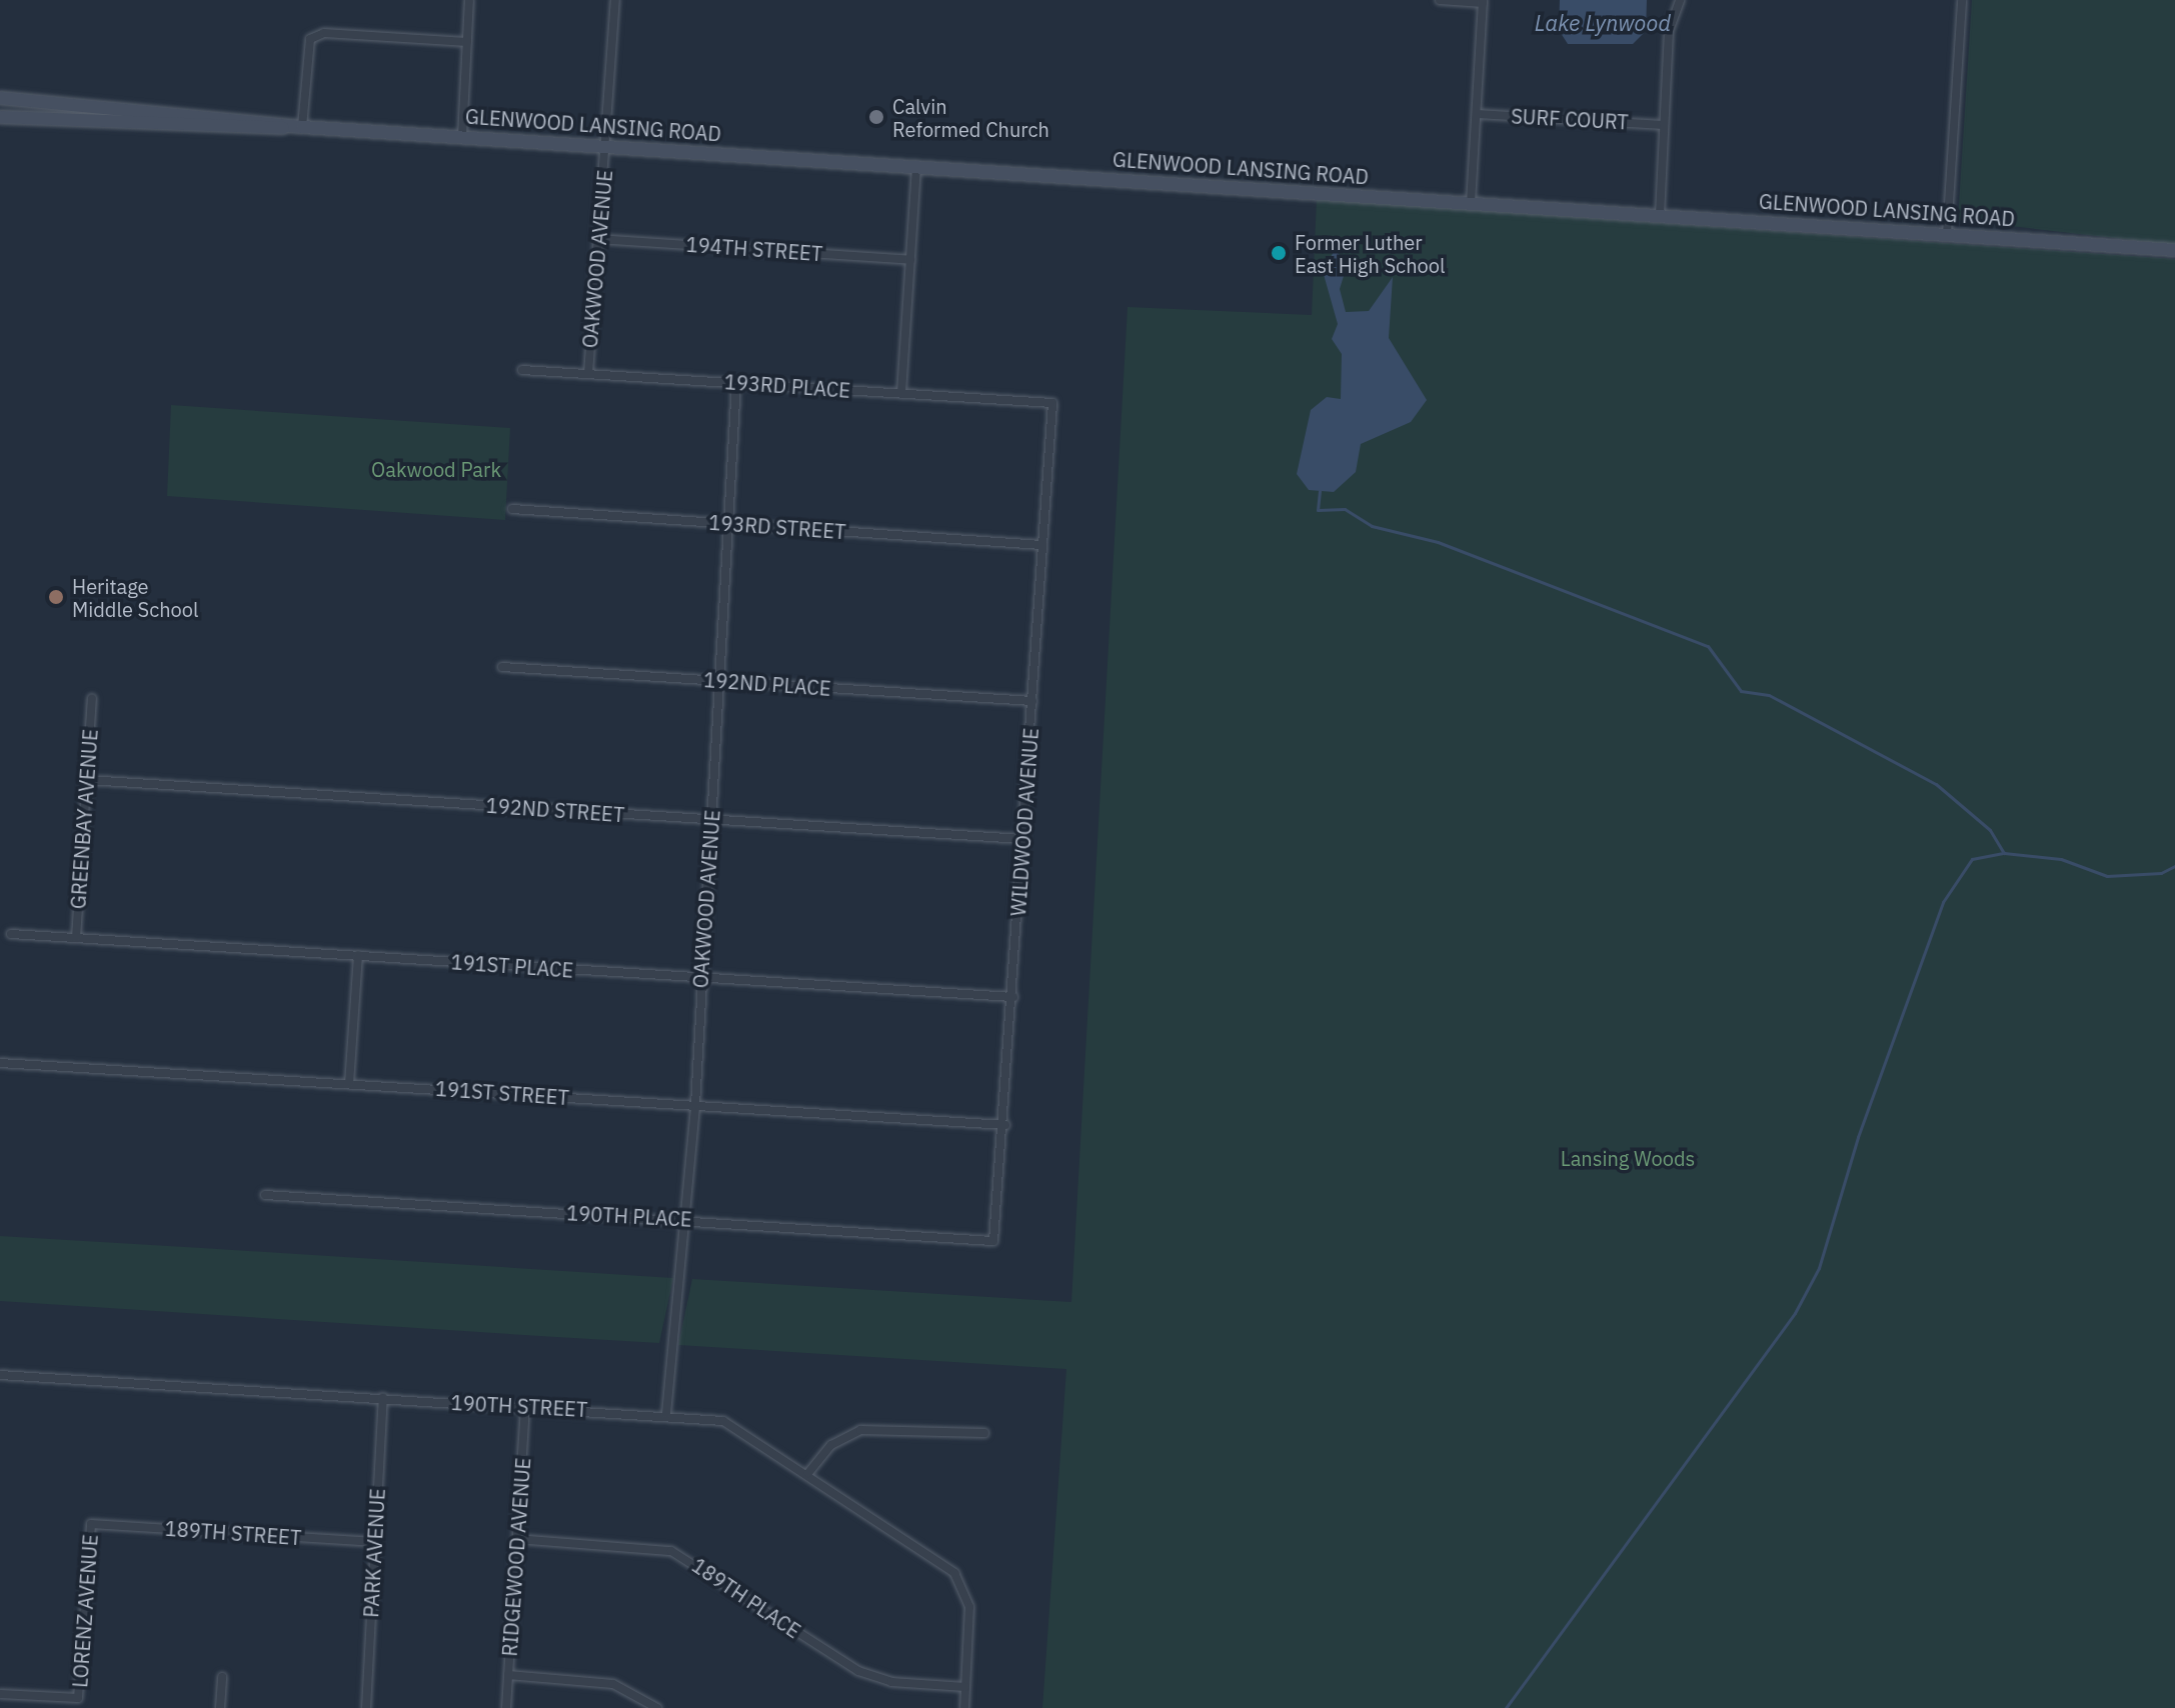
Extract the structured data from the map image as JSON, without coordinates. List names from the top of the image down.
{
  "streets": {
    "main road": ["GLENWOOD LANSING ROAD"],
    "street": [
      "SURF COURT",
      "194TH STREET",
      "OAKWOOD AVENUE",
      "193RD PLACE",
      "193RD STREET",
      "192ND PLACE",
      "192ND STREET",
      "GREENBAY AVENUE",
      "WILDWOOD AVENUE",
      "191ST PLACE",
      "191ST STREET",
      "190TH PLACE",
      "190TH STREET",
      "189TH STREET",
      "PARK AVENUE",
      "RIDGEWOOD AVENUE",
      "189TH PLACE",
      "LORENZ AVENUE"
    ]
  },
  "crossings": [
    ["GLENWOOD LANSING ROAD", "OAKWOOD AVENUE"],
    ["194TH STREET", "OAKWOOD AVENUE"],
    ["OAKWOOD AVENUE", "193RD PLACE"],
    ["OAKWOOD AVENUE", "193RD STREET"],
    ["OAKWOOD AVENUE", "192ND PLACE"],
    ["OAKWOOD AVENUE", "192ND STREET"],
    ["OAKWOOD AVENUE", "191ST PLACE"],
    ["OAKWOOD AVENUE", "191ST STREET"],
    ["OAKWOOD AVENUE", "190TH PLACE"],
    ["OAKWOOD AVENUE", "190TH STREET"],
    ["193RD PLACE", "WILDWOOD AVENUE"],
    ["193RD STREET", "WILDWOOD AVENUE"],
    ["192ND PLACE", "WILDWOOD AVENUE"],
    ["192ND STREET", "GREENBAY AVENUE"],
    ["192ND STREET", "WILDWOOD AVENUE"],
    ["GREENBAY AVENUE", "191ST PLACE"],
    ["WILDWOOD AVENUE", "191ST PLACE"],
    ["WILDWOOD AVENUE", "191ST STREET"],
    ["WILDWOOD AVENUE", "190TH PLACE"],
    ["190TH STREET", "PARK AVENUE"],
    ["190TH STREET", "RIDGEWOOD AVENUE"],
    ["190TH STREET", "189TH PLACE"],
    ["189TH STREET", "PARK AVENUE"],
    ["189TH STREET", "LORENZ AVENUE"],
    ["RIDGEWOOD AVENUE", "189TH PLACE"]
  ],
  "water": ["Lake Lynwood"],
  "parks": ["Oakwood Park", "Lansing Woods"],
  "places": ["Calvin Reformed Church", "Former Luther East High School", "Heritage Middle School"]
}
